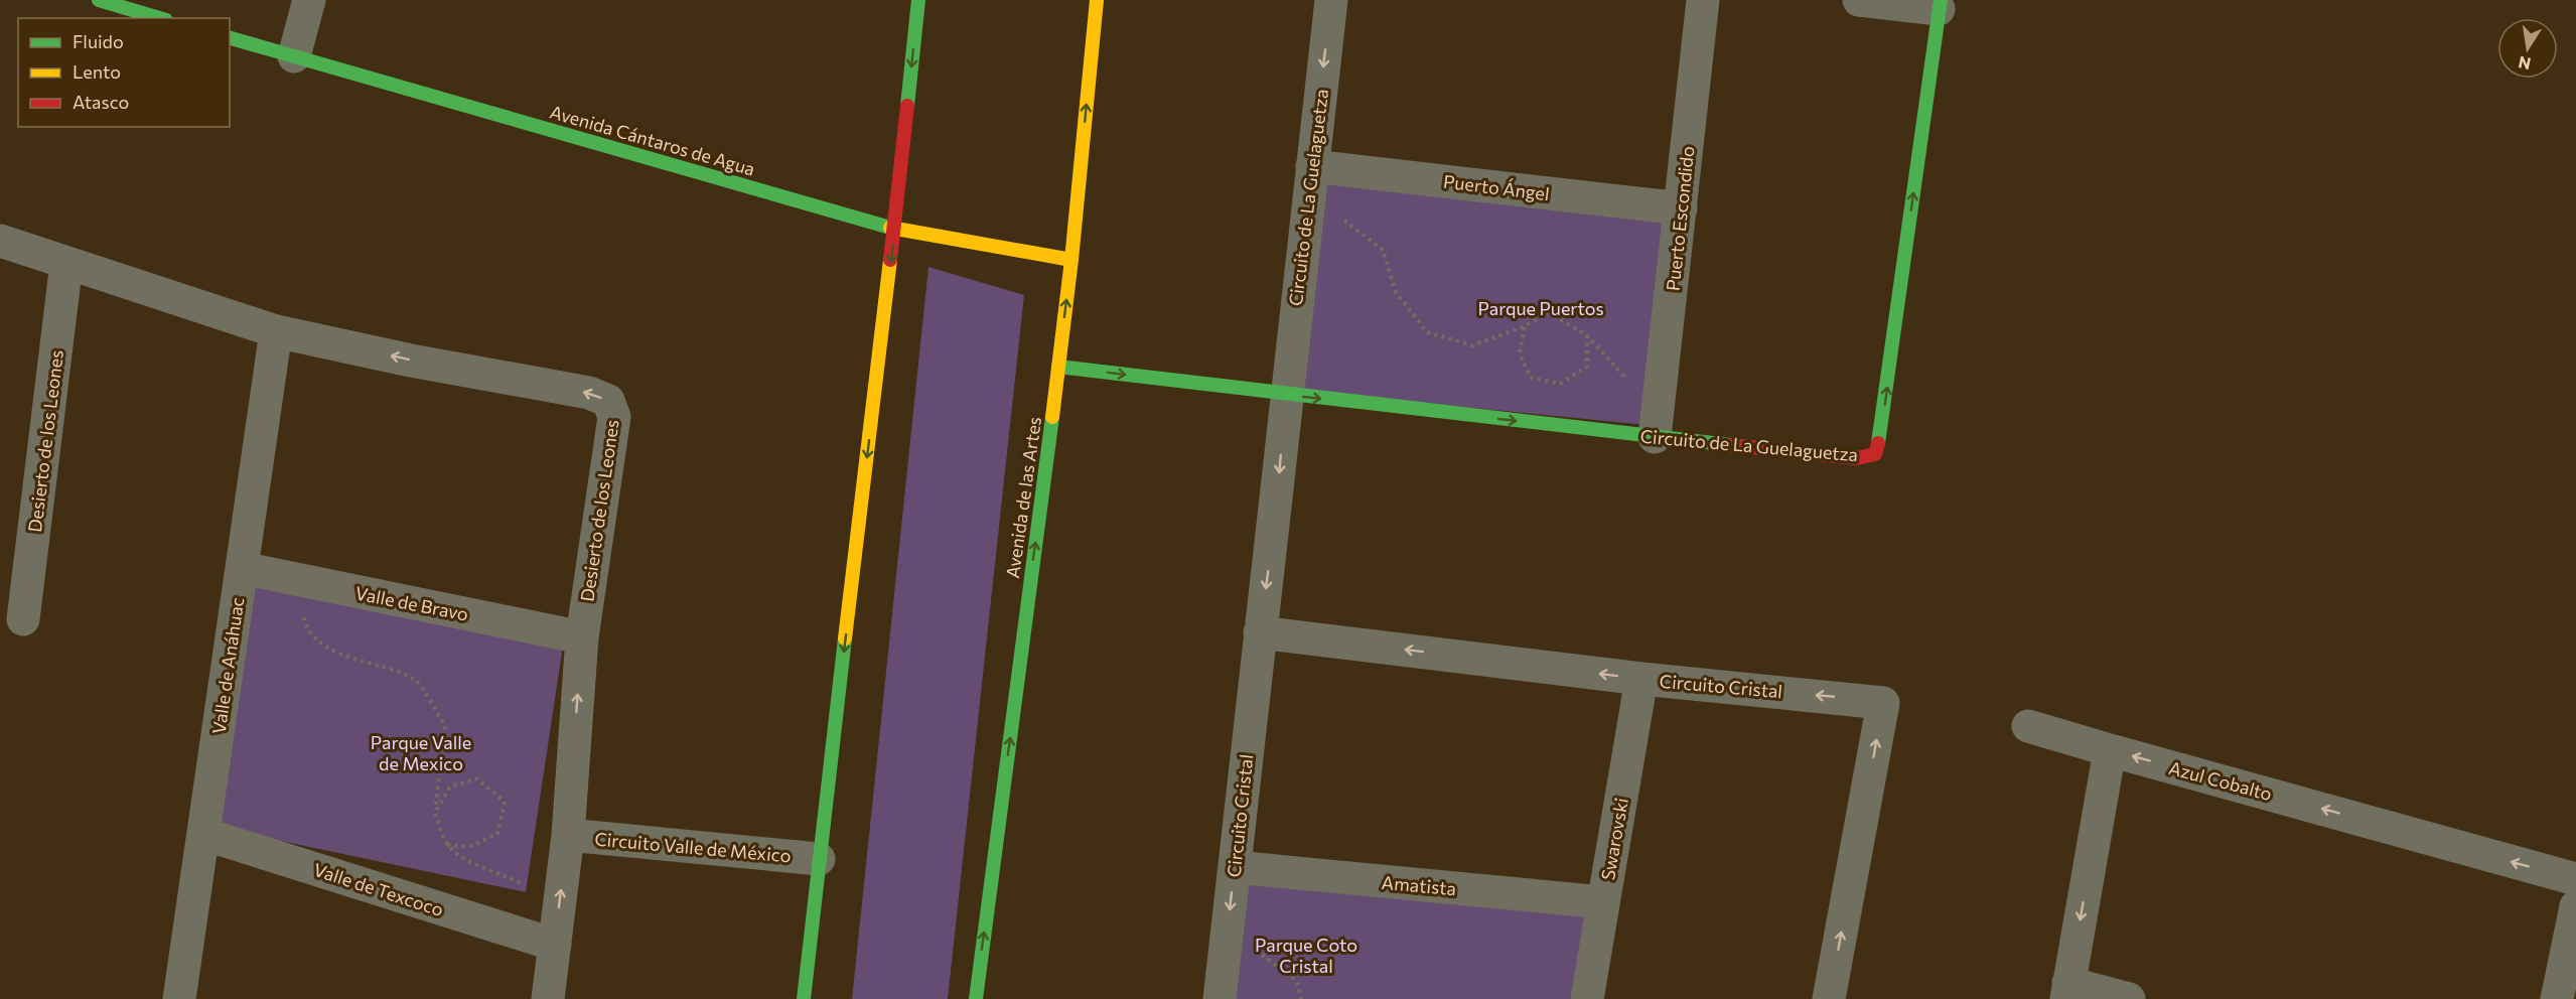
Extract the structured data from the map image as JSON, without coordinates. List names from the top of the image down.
{
  "streets": {
    "street": [
      "Avenida Cántaros de Agua",
      "Puerto Ángel",
      "Circuito de La Guelaguetza",
      "Puerto Escondido",
      "Desierto de los Leones",
      "Avenida de las Artes",
      "Valle de Bravo",
      "Valle de Anáhuac",
      "Circuito Cristal",
      "Azul Cobalto",
      "Swarovski",
      "Circuito Valle de México",
      "Amatista",
      "Valle de Texcoco"
    ]
  },
  "crossings": [
    ["Avenida Cántaros de Agua", "Avenida de las Artes"],
    ["Puerto Ángel", "Circuito de La Guelaguetza"],
    ["Puerto Ángel", "Puerto Escondido"],
    ["Circuito de La Guelaguetza", "Puerto Escondido"],
    ["Circuito de La Guelaguetza", "Avenida de las Artes"],
    ["Circuito de La Guelaguetza", "Circuito Cristal"],
    ["Desierto de los Leones", "Valle de Bravo"],
    ["Desierto de los Leones", "Valle de Anáhuac"],
    ["Desierto de los Leones", "Circuito Valle de México"],
    ["Desierto de los Leones", "Valle de Texcoco"],
    ["Valle de Bravo", "Valle de Anáhuac"],
    ["Valle de Anáhuac", "Valle de Texcoco"],
    ["Circuito Cristal", "Swarovski"],
    ["Circuito Cristal", "Amatista"],
    ["Swarovski", "Amatista"]
  ],
  "one_way": ["Avenida de las Artes", "Azul Cobalto"],
  "parks": ["Parque Puertos", "Parque Valle de Mexico", "Parque Coto Cristal"],
  "legend": ["Fluido", "Lento", "Atasco"],
  "north": "bottom"
}
